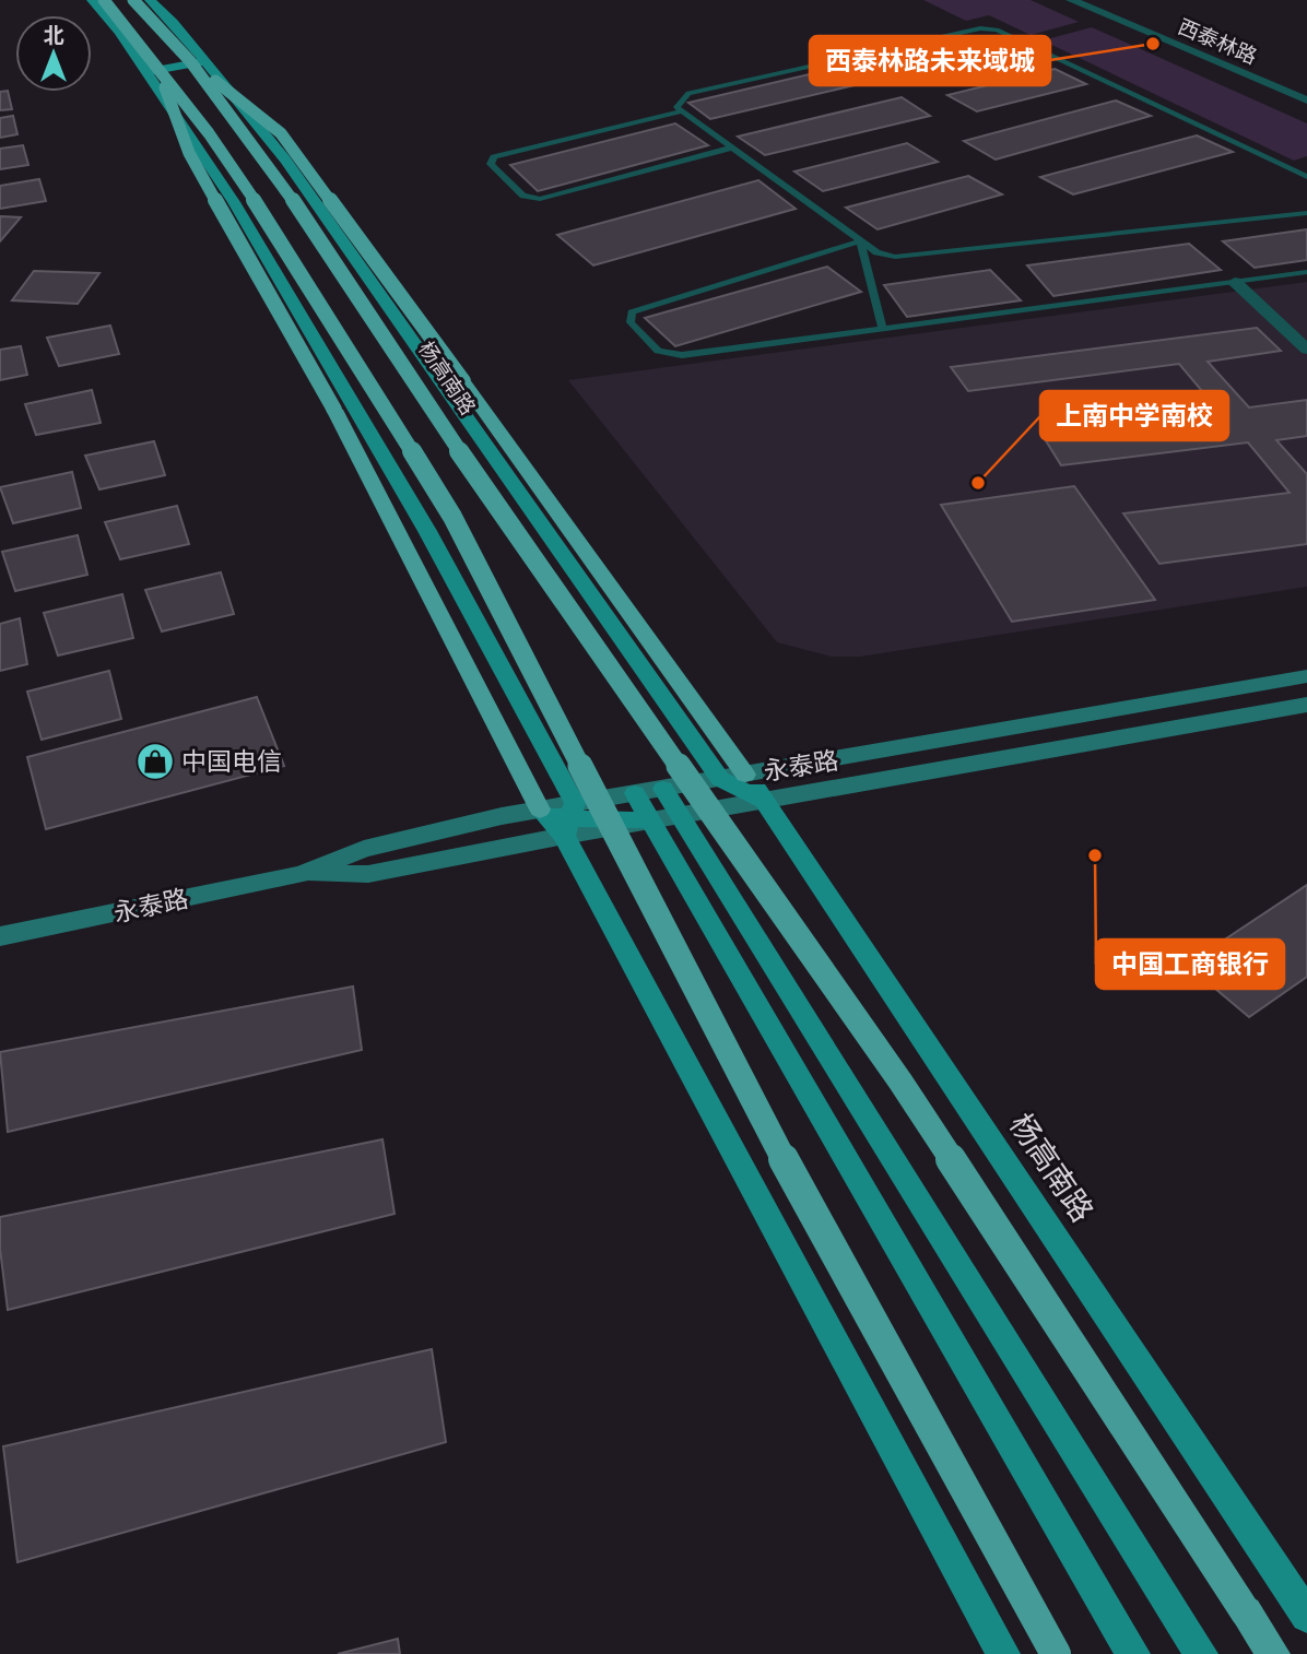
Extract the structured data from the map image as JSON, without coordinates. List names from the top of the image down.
{
  "streets": {
    "highway": ["杨高南路"],
    "street": ["西泰林路", "永泰路"]
  },
  "crossings": [
    ["杨高南路", "永泰路"]
  ],
  "places": {
    "other": ["西泰林路未来域城", "上南中学南校", "中国工商银行"],
    "shop": ["中国电信"]
  },
  "north": "top"
}
